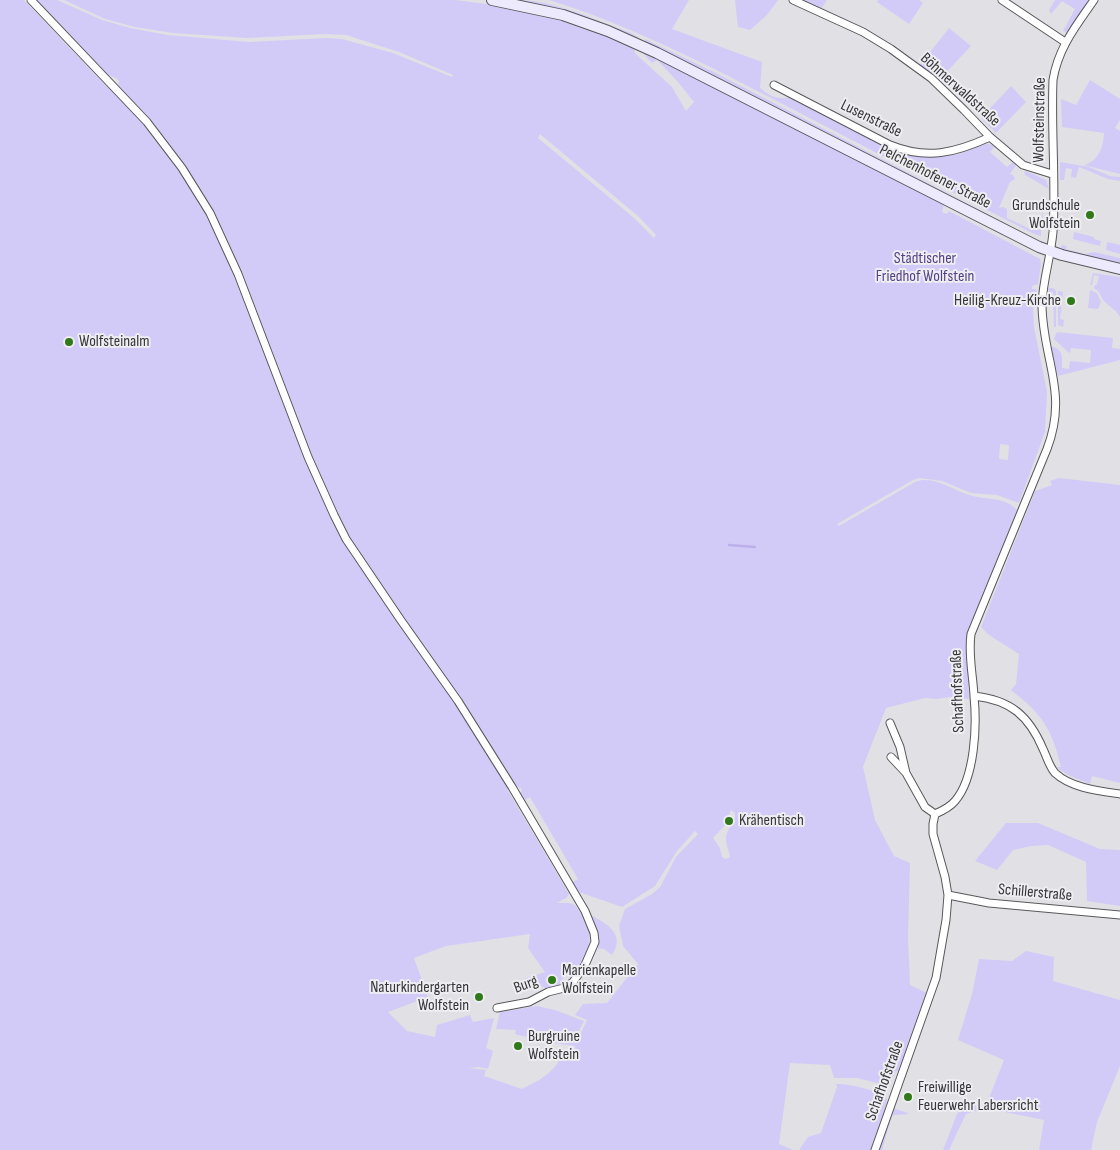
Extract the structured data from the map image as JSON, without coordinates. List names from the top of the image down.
{
  "streets": {
    "main road": ["Pelchenhofener Straße"],
    "street": [
      "Böhmerwaldstraße",
      "Lusenstraße",
      "Wolfsteinstraße",
      "Schafhofstraße",
      "Schillerstraße",
      "Burg"
    ]
  },
  "crossings": [
    ["Böhmerwaldstraße", "Lusenstraße"],
    ["Böhmerwaldstraße", "Wolfsteinstraße"],
    ["Wolfsteinstraße", "Pelchenhofener Straße"],
    ["Wolfsteinstraße", "Schafhofstraße"],
    ["Pelchenhofener Straße", "Schafhofstraße"],
    ["Schafhofstraße", "Schillerstraße"]
  ],
  "parks": ["Städtischer Friedhof Wolfstein"],
  "places": [
    "Grundschule Wolfstein",
    "Heilig-Kreuz-Kirche",
    "Wolfsteinalm",
    "Krähentisch",
    "Marienkapelle Wolfstein",
    "Naturkindergarten Wolfstein",
    "Burgruine Wolfstein",
    "Freiwillige Feuerwehr Labersricht"
  ]
}
